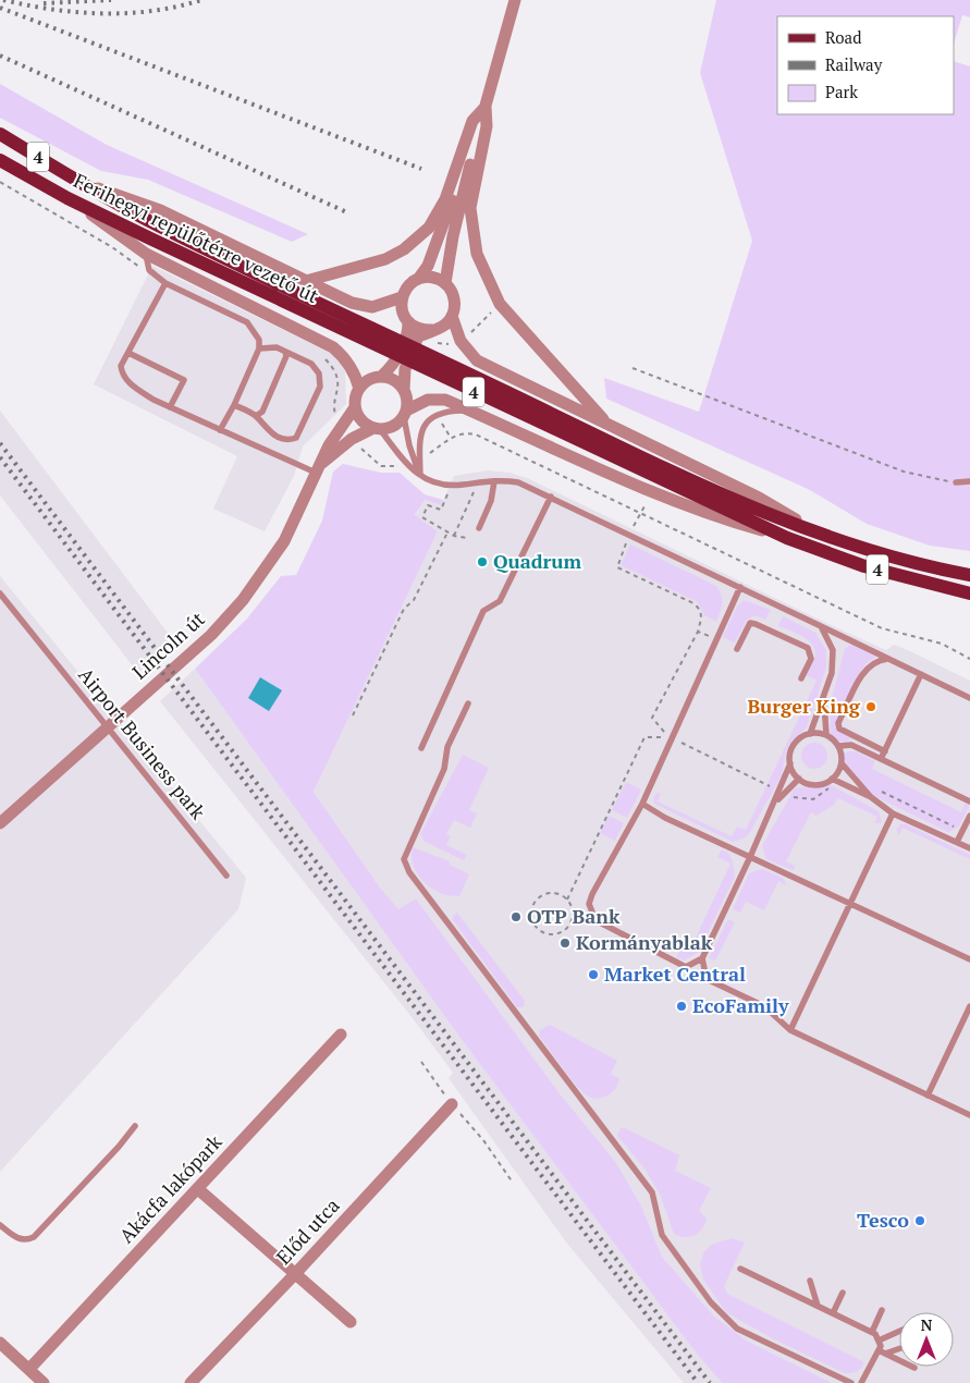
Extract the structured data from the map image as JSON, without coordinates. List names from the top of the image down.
{
  "streets": {
    "main road": ["4", "Ferihegyi repülőtérre vezető út"],
    "street": ["Lincoln út", "Akácfa lakópark", "Előd utca"],
    "lane": ["Airport Business park"]
  },
  "crossings": [
    ["4", "Ferihegyi repülőtérre vezető út"],
    ["Lincoln út", "Airport Business park"]
  ],
  "places": [
    "Quadrum",
    "Burger King",
    "OTP Bank",
    "Kormányablak",
    "Market Central",
    "EcoFamily",
    "Tesco"
  ],
  "legend": ["Road", "Railway", "Park"],
  "north": "top"
}
